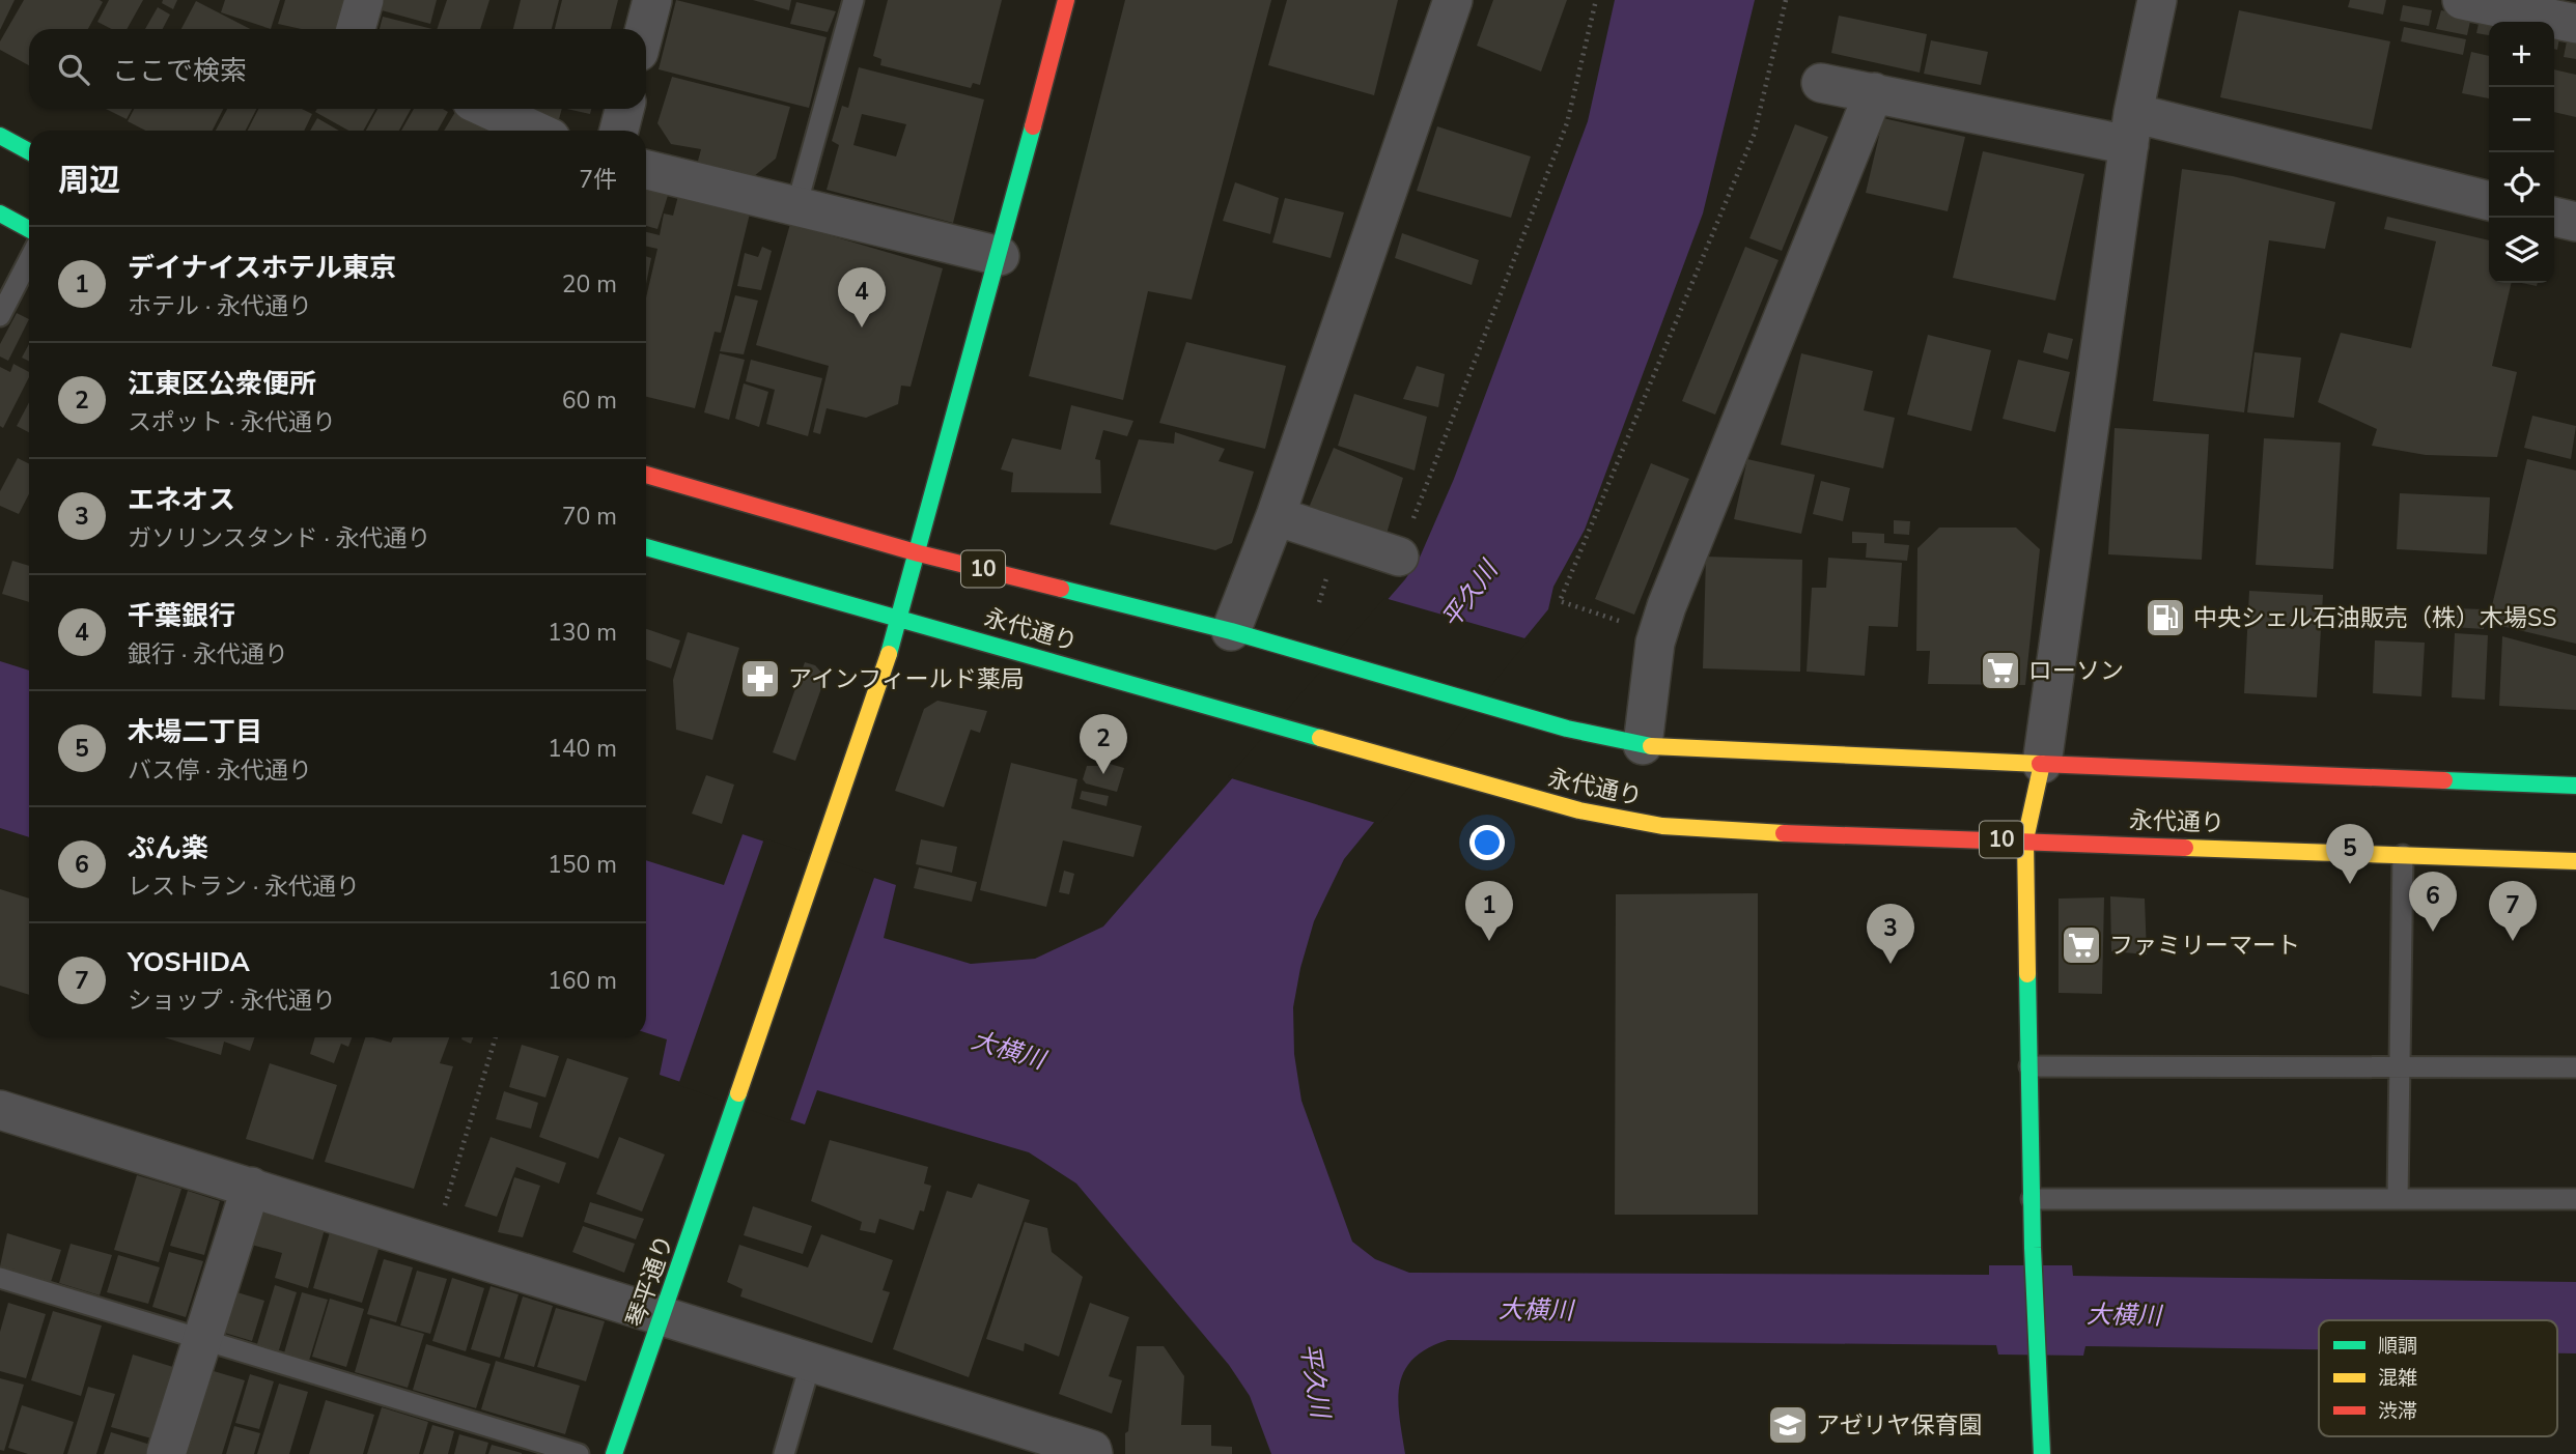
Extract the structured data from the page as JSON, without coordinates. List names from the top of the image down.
{
  "streets": {
    "main road": ["10", "永代通り", "琴平通り"]
  },
  "crossings": [
    ["永代通り", "琴平通り"]
  ],
  "water": ["平久川", "大横川"],
  "places": {
    "fuel station": ["中央シェル石油販売（株）木場SS"],
    "supermarket": ["ローソン", "ファミリーマート"],
    "pharmacy": ["アインフィールド薬局"],
    "school or university": ["アゼリヤ保育園"]
  },
  "legend": ["順調", "混雑", "渋滞"],
  "page": {
    "map_buttons": ["+", "−"],
    "search": "ここで検索",
    "heading": ["周辺", "7件"],
    "list": [
      {
        "mark": "1",
        "name": "デイナイスホテル東京",
        "note": "ホテル · 永代通り",
        "value": "20 m"
      },
      {
        "mark": "2",
        "name": "江東区公衆便所",
        "note": "スポット · 永代通り",
        "value": "60 m"
      },
      {
        "mark": "3",
        "name": "エネオス",
        "note": "ガソリンスタンド · 永代通り",
        "value": "70 m"
      },
      {
        "mark": "4",
        "name": "千葉銀行",
        "note": "銀行 · 永代通り",
        "value": "130 m"
      },
      {
        "mark": "5",
        "name": "木場二丁目",
        "note": "バス停 · 永代通り",
        "value": "140 m"
      },
      {
        "mark": "6",
        "name": "ぷん楽",
        "note": "レストラン · 永代通り",
        "value": "150 m"
      },
      {
        "mark": "7",
        "name": "YOSHIDA",
        "note": "ショップ · 永代通り",
        "value": "160 m"
      }
    ],
    "pins": [
      "4",
      "2",
      "5",
      "6",
      "1",
      "7",
      "3"
    ]
  }
}
